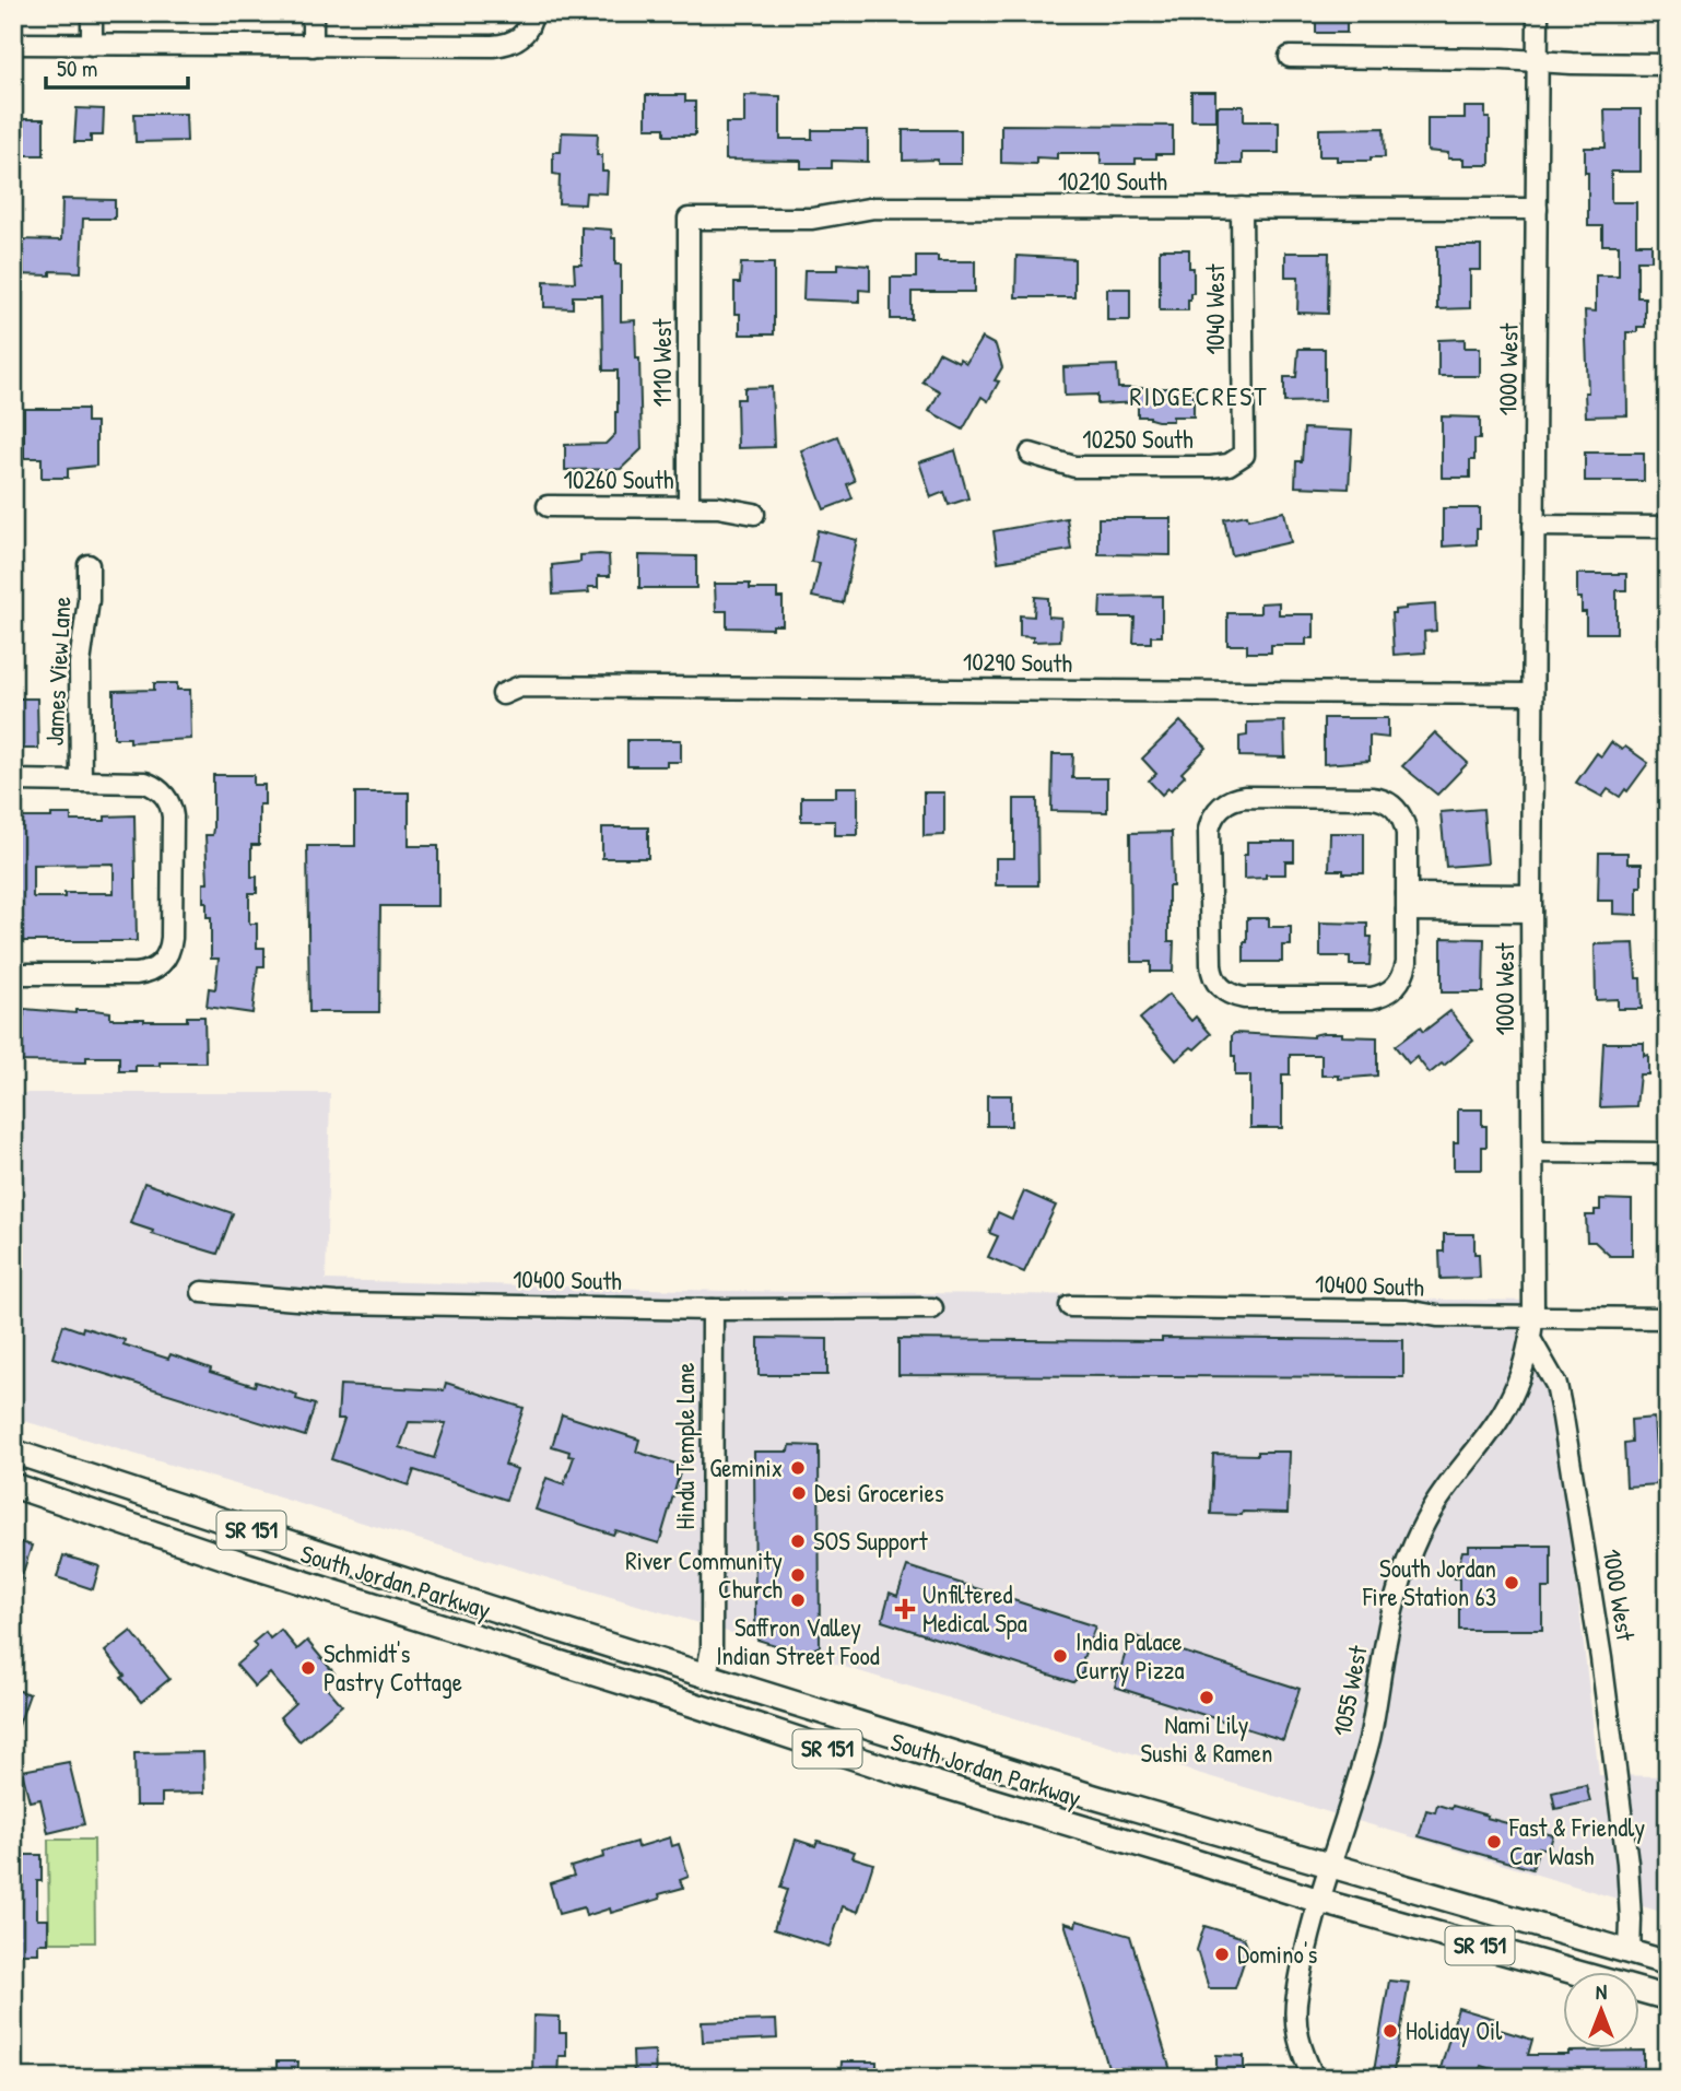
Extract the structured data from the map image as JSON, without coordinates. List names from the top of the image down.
{
  "streets": {
    "main road": ["SR 151", "South Jordan Parkway"],
    "street": [
      "10210 South",
      "1040 West",
      "1110 West",
      "1000 West",
      "10250 South",
      "10260 South",
      "10290 South",
      "James View Lane",
      "10400 South",
      "Hindu Temple Lane",
      "1055 West"
    ]
  },
  "crossings": [
    ["10210 South", "1040 West"],
    ["10210 South", "1110 West"],
    ["10210 South", "1000 West"],
    ["1040 West", "10250 South"],
    ["1110 West", "10260 South"],
    ["1000 West", "10290 South"],
    ["1000 West", "10400 South"],
    ["1000 West", "SR 151"],
    ["1000 West", "South Jordan Parkway"],
    ["1000 West", "1055 West"],
    ["10400 South", "Hindu Temple Lane"],
    ["Hindu Temple Lane", "South Jordan Parkway"],
    ["SR 151", "South Jordan Parkway"],
    ["South Jordan Parkway", "1055 West"]
  ],
  "districts": ["RIDGECREST"],
  "places": {
    "other": [
      "Geminix",
      "Desi Groceries",
      "SOS Support",
      "River Community Church",
      "South Jordan Fire Station 63",
      "Saffron Valley Indian Street Food",
      "India Palace Curry Pizza",
      "Schmidt's Pastry Cottage",
      "Nami Lily Sushi & Ramen",
      "Fast & Friendly Car Wash",
      "Domino's",
      "Holiday Oil"
    ],
    "health": ["Unfiltered Medical Spa"]
  },
  "scale_bar": "50 m",
  "north": "top"
}
